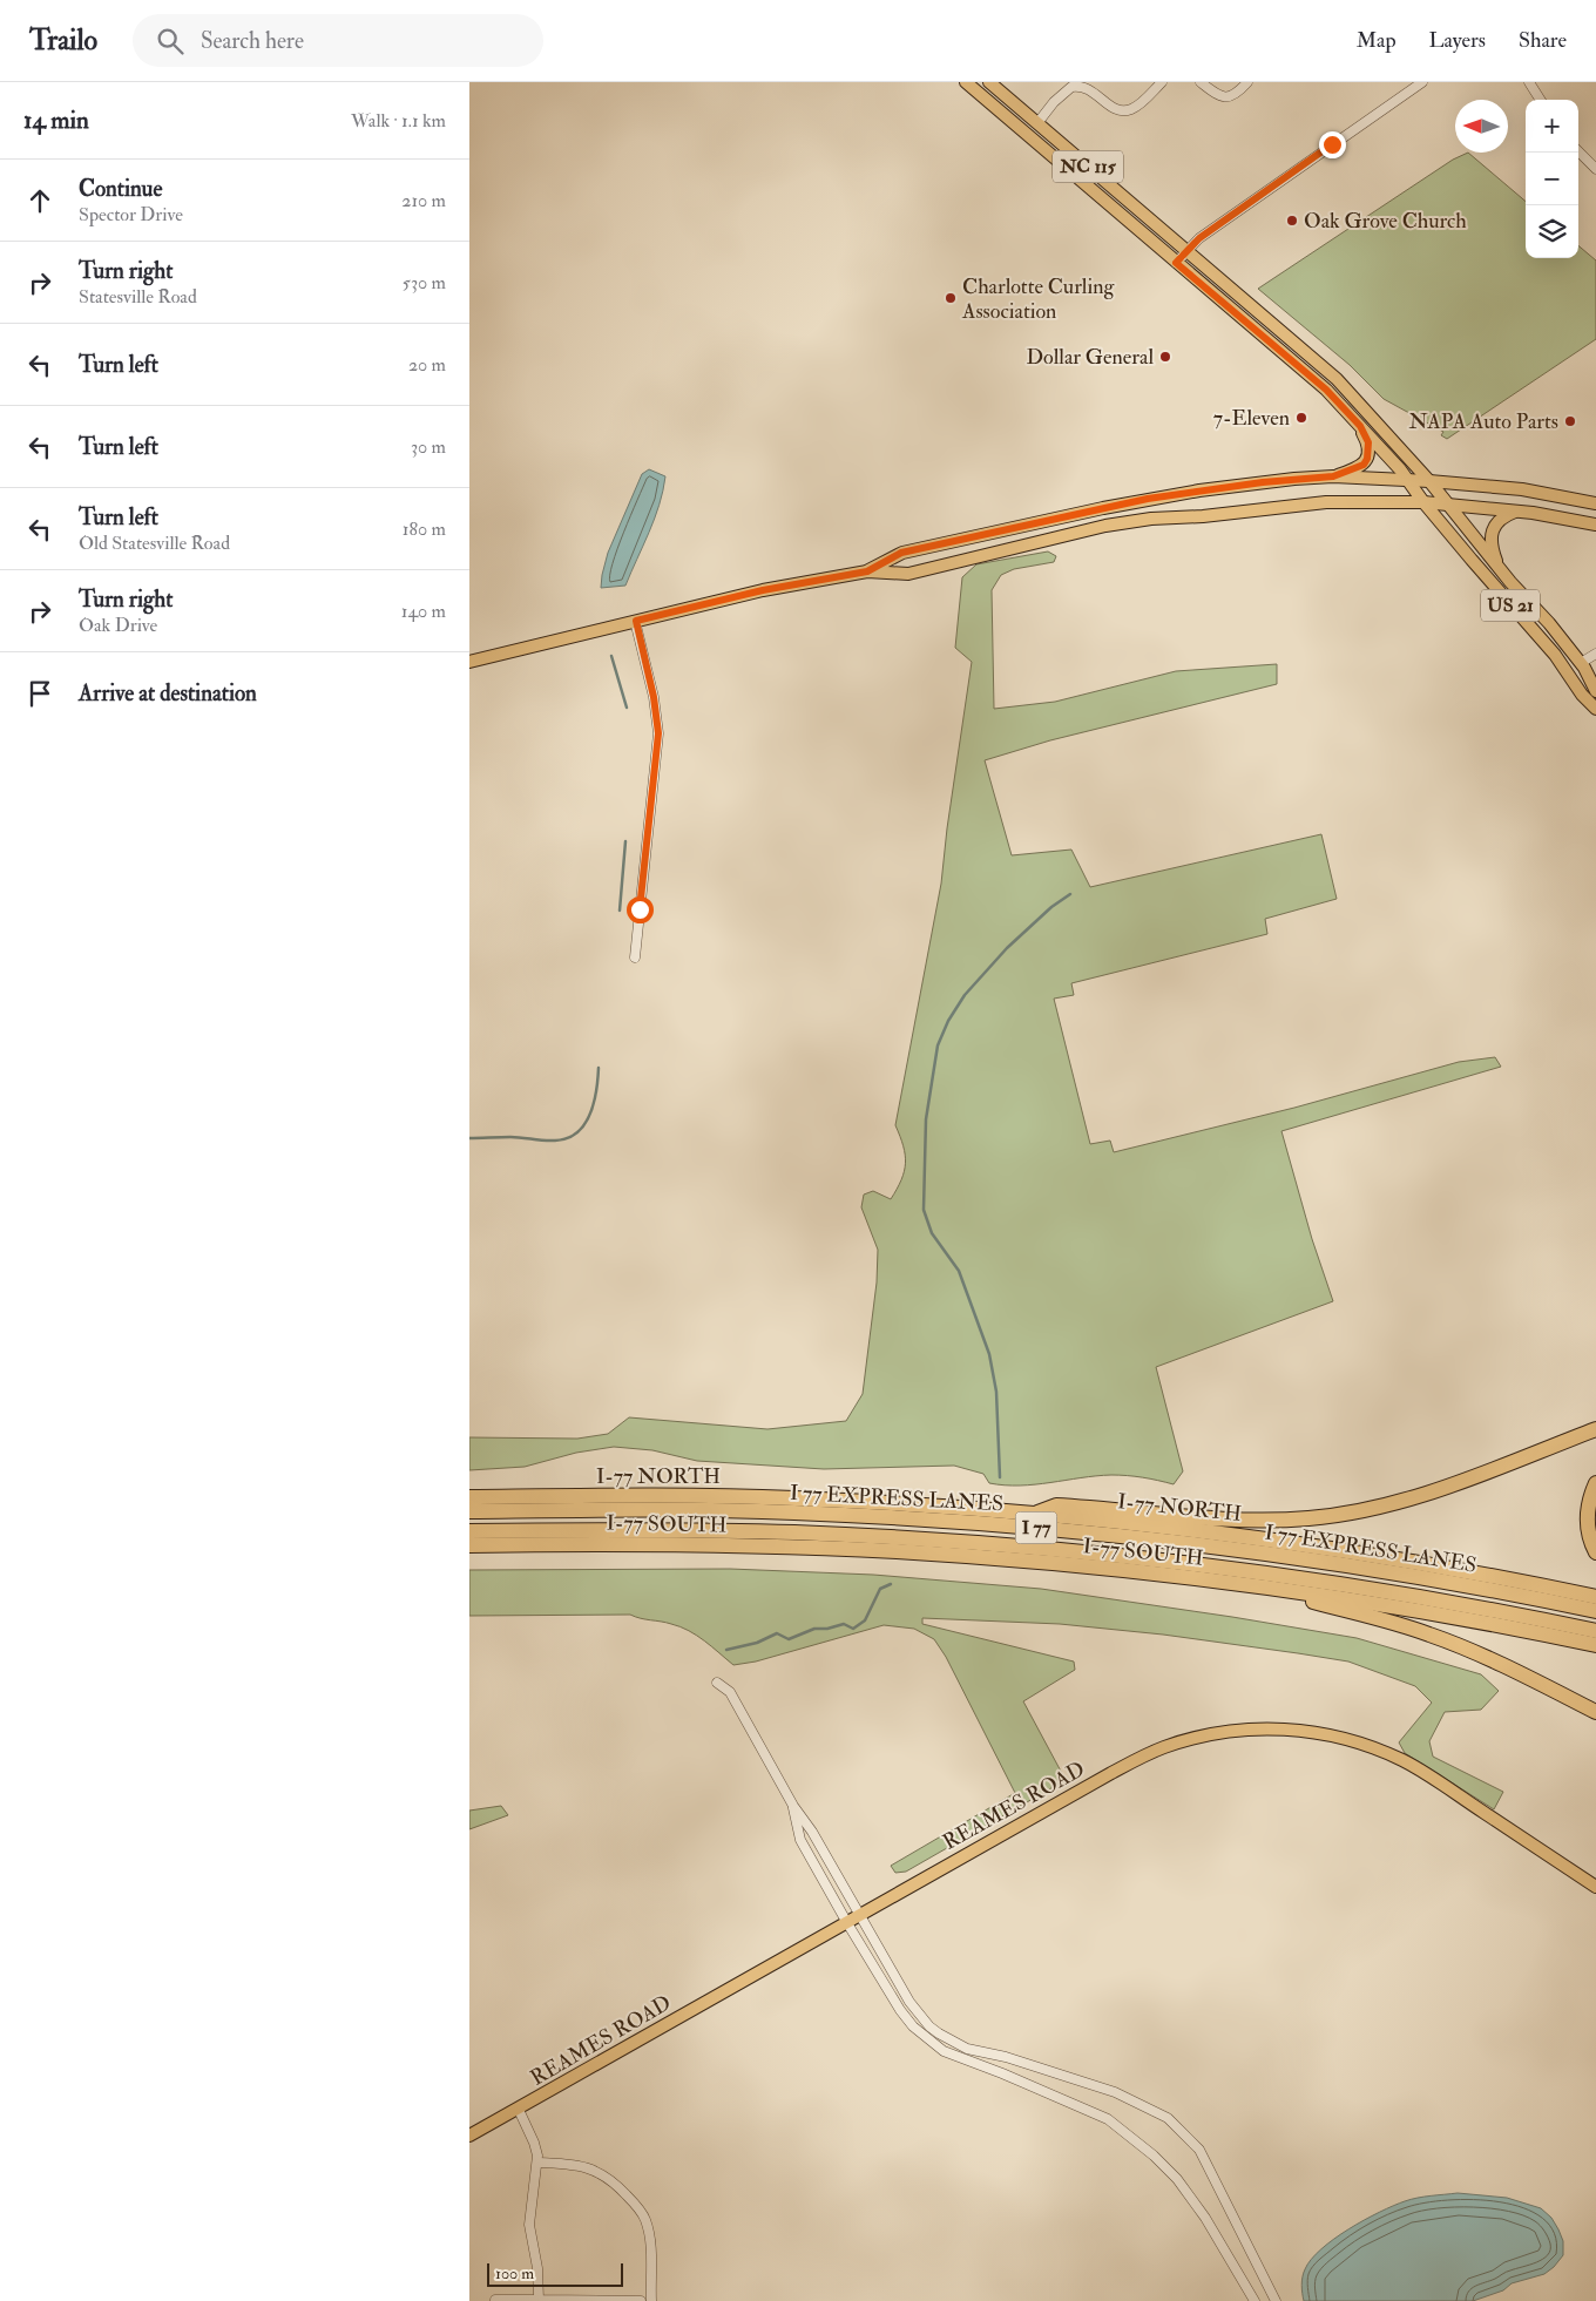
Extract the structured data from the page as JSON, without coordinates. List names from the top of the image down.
{
  "streets": {
    "highway": [
      "I-77 NORTH",
      "I 77 EXPRESS LANES",
      "I-77 SOUTH",
      "I 77"
    ],
    "main road": ["NC 115", "US 21", "REAMES ROAD"]
  },
  "crossings": [
    ["NC 115", "US 21"]
  ],
  "places": [
    "Oak Grove Church",
    "Charlotte Curling Association",
    "Dollar General",
    "7-Eleven",
    "NAPA Auto Parts"
  ],
  "scale_bar": "100 m",
  "north": "left",
  "page": {
    "header": "Trailo",
    "search": "Search here",
    "nav": ["Map", "Layers", "Share"],
    "heading": ["14 min", "Walk · 1.1 km"],
    "map_buttons": ["+", "−"],
    "list": [
      ["Continue", "Spector Drive", "210 m"],
      ["Turn right", "Statesville Road", "530 m"],
      ["Turn left", "20 m"],
      ["Turn left", "30 m"],
      ["Turn left", "Old Statesville Road", "180 m"],
      ["Turn right", "Oak Drive", "140 m"],
      "Arrive at destination"
    ],
    "scale": "100 m"
  }
}
